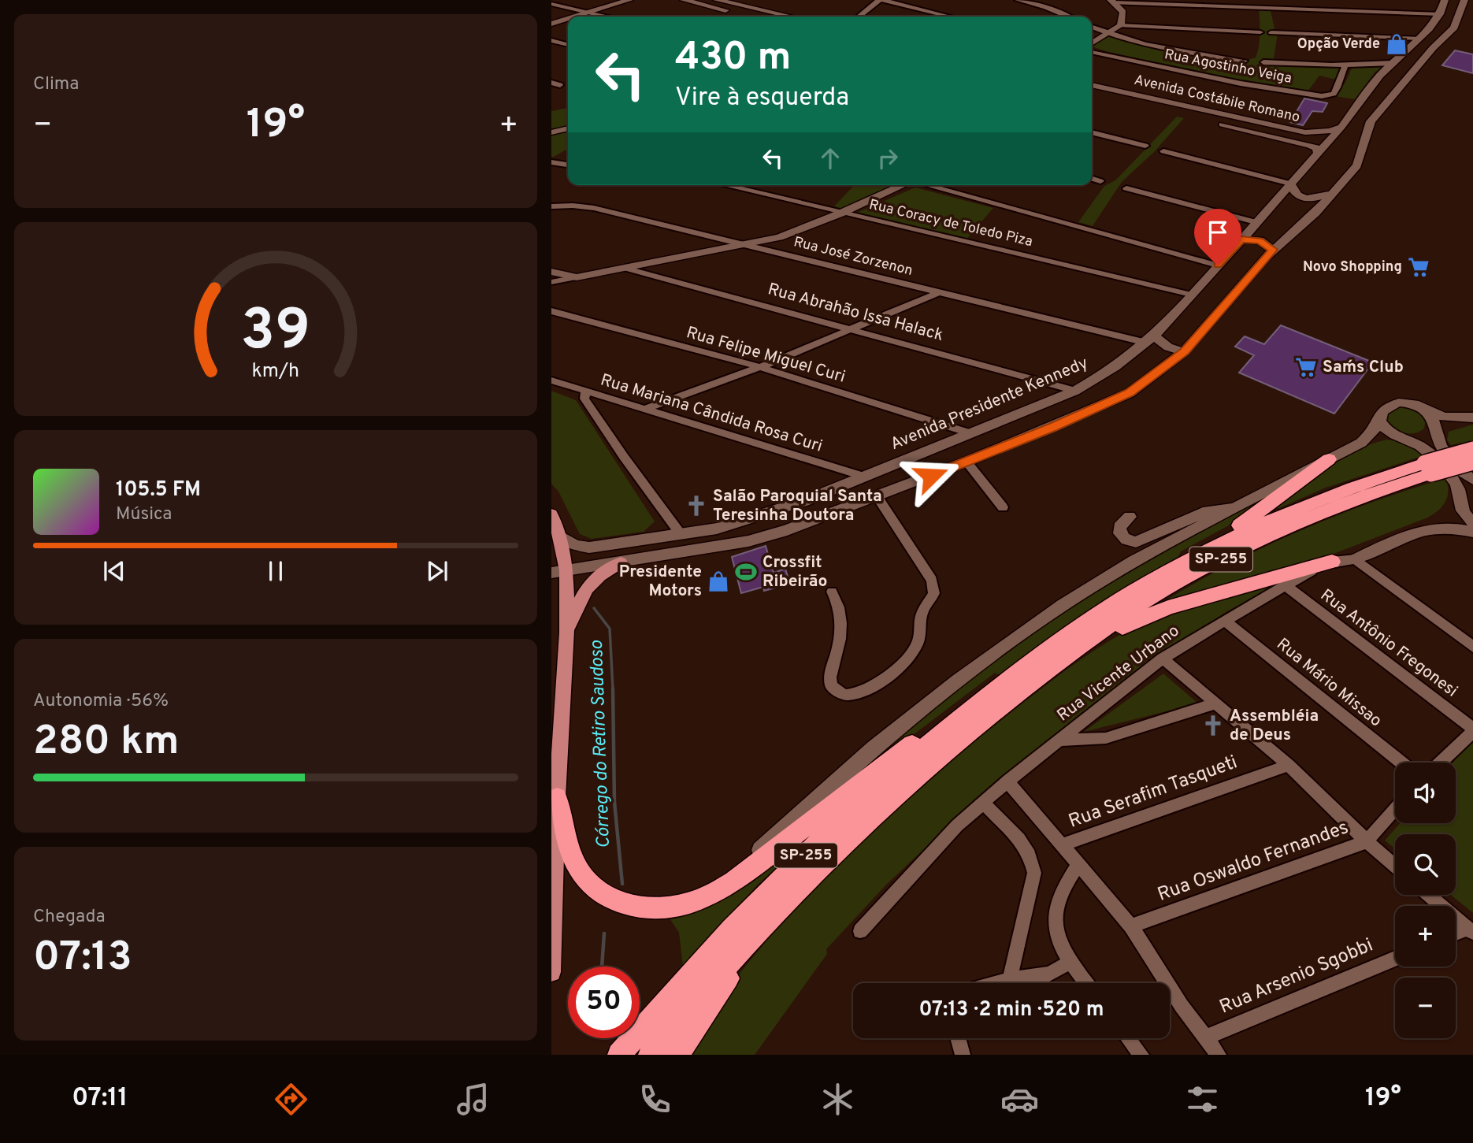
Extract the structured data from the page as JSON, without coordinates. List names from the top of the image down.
{
  "streets": {
    "highway": ["SP-255"],
    "main road": ["Avenida Costábile Romano", "Avenida Presidente Kennedy"],
    "street": [
      "Rua Agostinho Veiga",
      "Rua Coracy de Toledo Piza",
      "Rua José Zorzenon",
      "Rua Abrahão Issa Halack",
      "Rua Felipe Miguel Curi",
      "Rua Mariana Cândida Rosa Curi",
      "Rua Antônio Fregonesi",
      "Rua Vicente Urbano",
      "Rua Mário Missao",
      "Rua Serafim Tasqueti",
      "Rua Oswaldo Fernandes",
      "Rua Arsenio Sgobbi"
    ]
  },
  "crossings": [
    ["Avenida Costábile Romano", "Avenida Presidente Kennedy"],
    ["Rua Coracy de Toledo Piza", "Avenida Presidente Kennedy"],
    ["Rua José Zorzenon", "Avenida Presidente Kennedy"],
    ["Rua Abrahão Issa Halack", "Avenida Presidente Kennedy"],
    ["Rua Felipe Miguel Curi", "Avenida Presidente Kennedy"],
    ["Avenida Presidente Kennedy", "Rua Mariana Cândida Rosa Curi"],
    ["Rua Antônio Fregonesi", "Rua Vicente Urbano"],
    ["Rua Vicente Urbano", "Rua Mário Missao"]
  ],
  "water": ["Córrego do Retiro Saudoso"],
  "places": {
    "shop": ["Opção Verde", "Presidente Motors"],
    "supermarket": ["Novo Shopping", "Sam´s Club"],
    "church": ["Salão Paroquial Santa Teresinha Doutora", "Assembléia de Deus"],
    "sports": ["Crossfit Ribeirão"]
  },
  "page": {
    "tile": [
      "Clima",
      ["Autonomia · 56%", "280 km"],
      ["Chegada", "07:13"]
    ],
    "turn": ["430 m", "Vire à esquerda"],
    "heat": ["−", "19°", "+"],
    "song": ["105.5 FM", "Música"],
    "map_buttons": ["+", "−"],
    "limit": "50",
    "trip": "07:13 · 2 min · 520 m",
    "tabs": ["07:11", "19°"],
    "gauge": ["39", "km/h"]
  }
}
